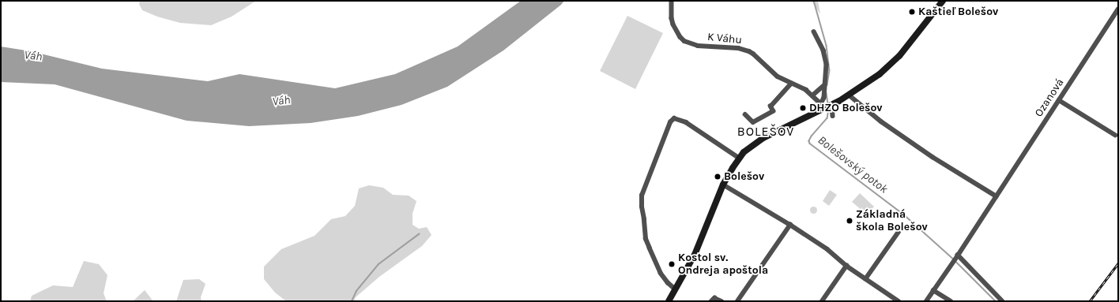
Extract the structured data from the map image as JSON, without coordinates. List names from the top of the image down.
{
  "streets": {
    "street": ["K Váhu", "Ozanová"]
  },
  "districts": ["BOLEŠOV"],
  "water": ["Váh", "Bolešovský potok"],
  "places": [
    "Kaštieľ Bolešov",
    "DHZO Bolešov",
    "Bolešov",
    "Základná škola Bolešov",
    "Kostol sv. Ondreja apoštola"
  ]
}
